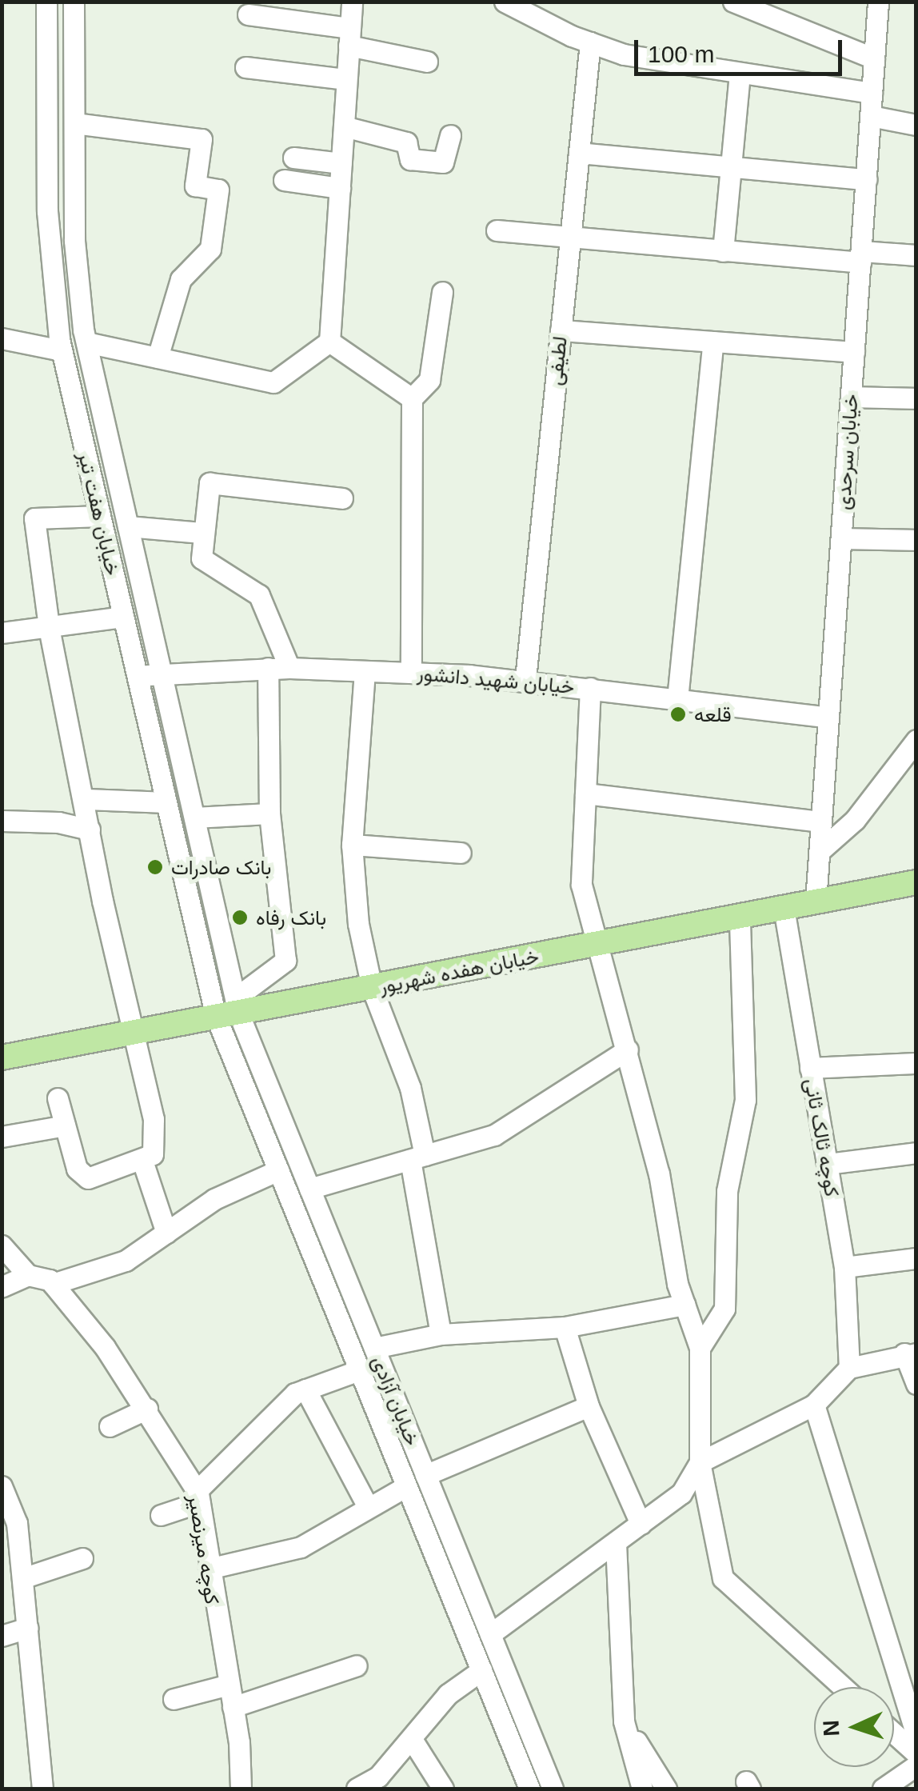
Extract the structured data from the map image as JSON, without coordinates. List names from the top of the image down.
{
  "streets": {
    "main road": ["خیابان هفده شهریور"],
    "street": [
      "لطیفی",
      "خیابان سرحدی",
      "خیابان هفت تیر",
      "خیابان شهید دانشور",
      "کوچه ثالک ثانی",
      "خیابان آزادی",
      "کوچه میرنصیر"
    ]
  },
  "crossings": [
    ["لطیفی", "خیابان شهید دانشور"],
    ["خیابان سرحدی", "خیابان شهید دانشور"],
    ["خیابان سرحدی", "خیابان هفده شهریور"],
    ["خیابان هفت تیر", "خیابان شهید دانشور"],
    ["خیابان هفت تیر", "خیابان هفده شهریور"],
    ["خیابان هفت تیر", "خیابان آزادی"],
    ["خیابان هفده شهریور", "کوچه ثالک ثانی"],
    ["خیابان هفده شهریور", "خیابان آزادی"]
  ],
  "places": ["قلعه", "بانک صادرات", "بانک رفاه"],
  "scale_bar": "100 m",
  "north": "left"
}
